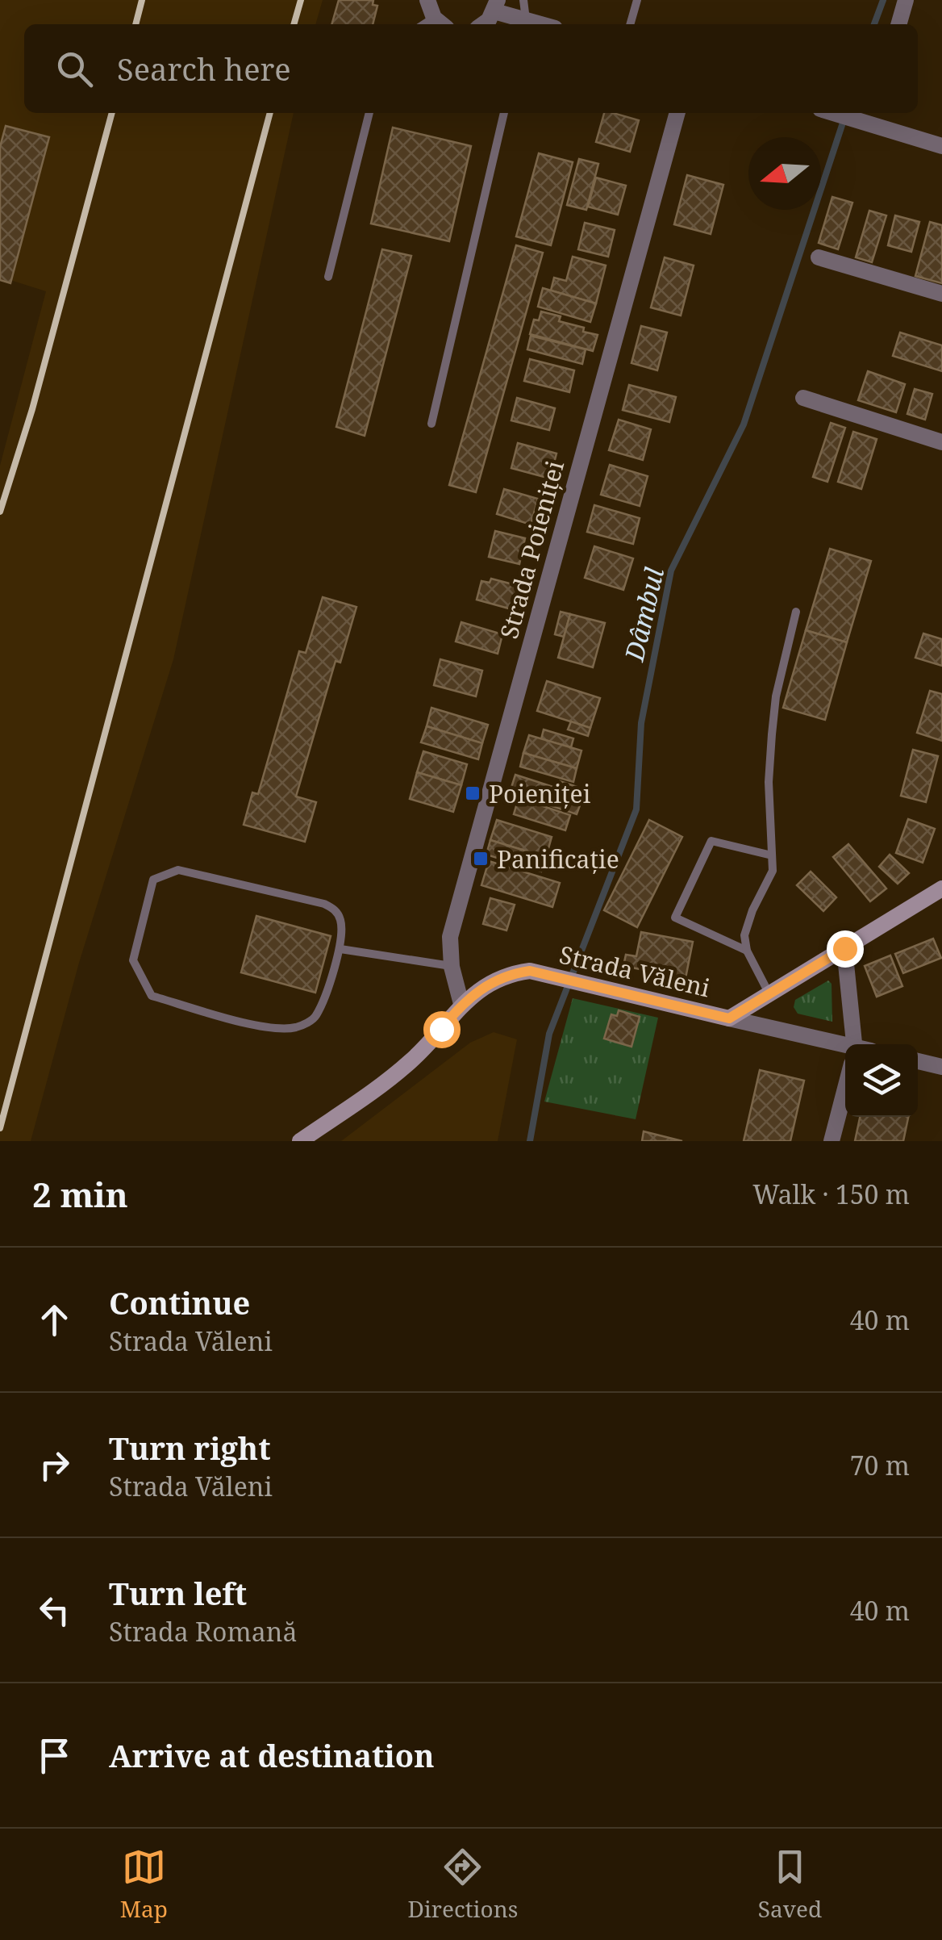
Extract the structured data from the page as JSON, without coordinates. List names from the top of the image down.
{
  "streets": {
    "main road": ["Strada Văleni"],
    "street": ["Strada Poieniței"]
  },
  "crossings": [
    ["Strada Poieniței", "Strada Văleni"]
  ],
  "water": ["Dâmbul"],
  "places": {
    "transit": ["Poieniței", "Panificație"]
  },
  "north": "left",
  "page": {
    "search": "Search here",
    "heading": ["2 min", "Walk · 150 m"],
    "list": [
      ["Continue", "Strada Văleni", "40 m"],
      ["Turn right", "Strada Văleni", "70 m"],
      ["Turn left", "Strada Romană", "40 m"],
      "Arrive at destination"
    ],
    "nav": ["Map", "Directions", "Saved"]
  }
}
